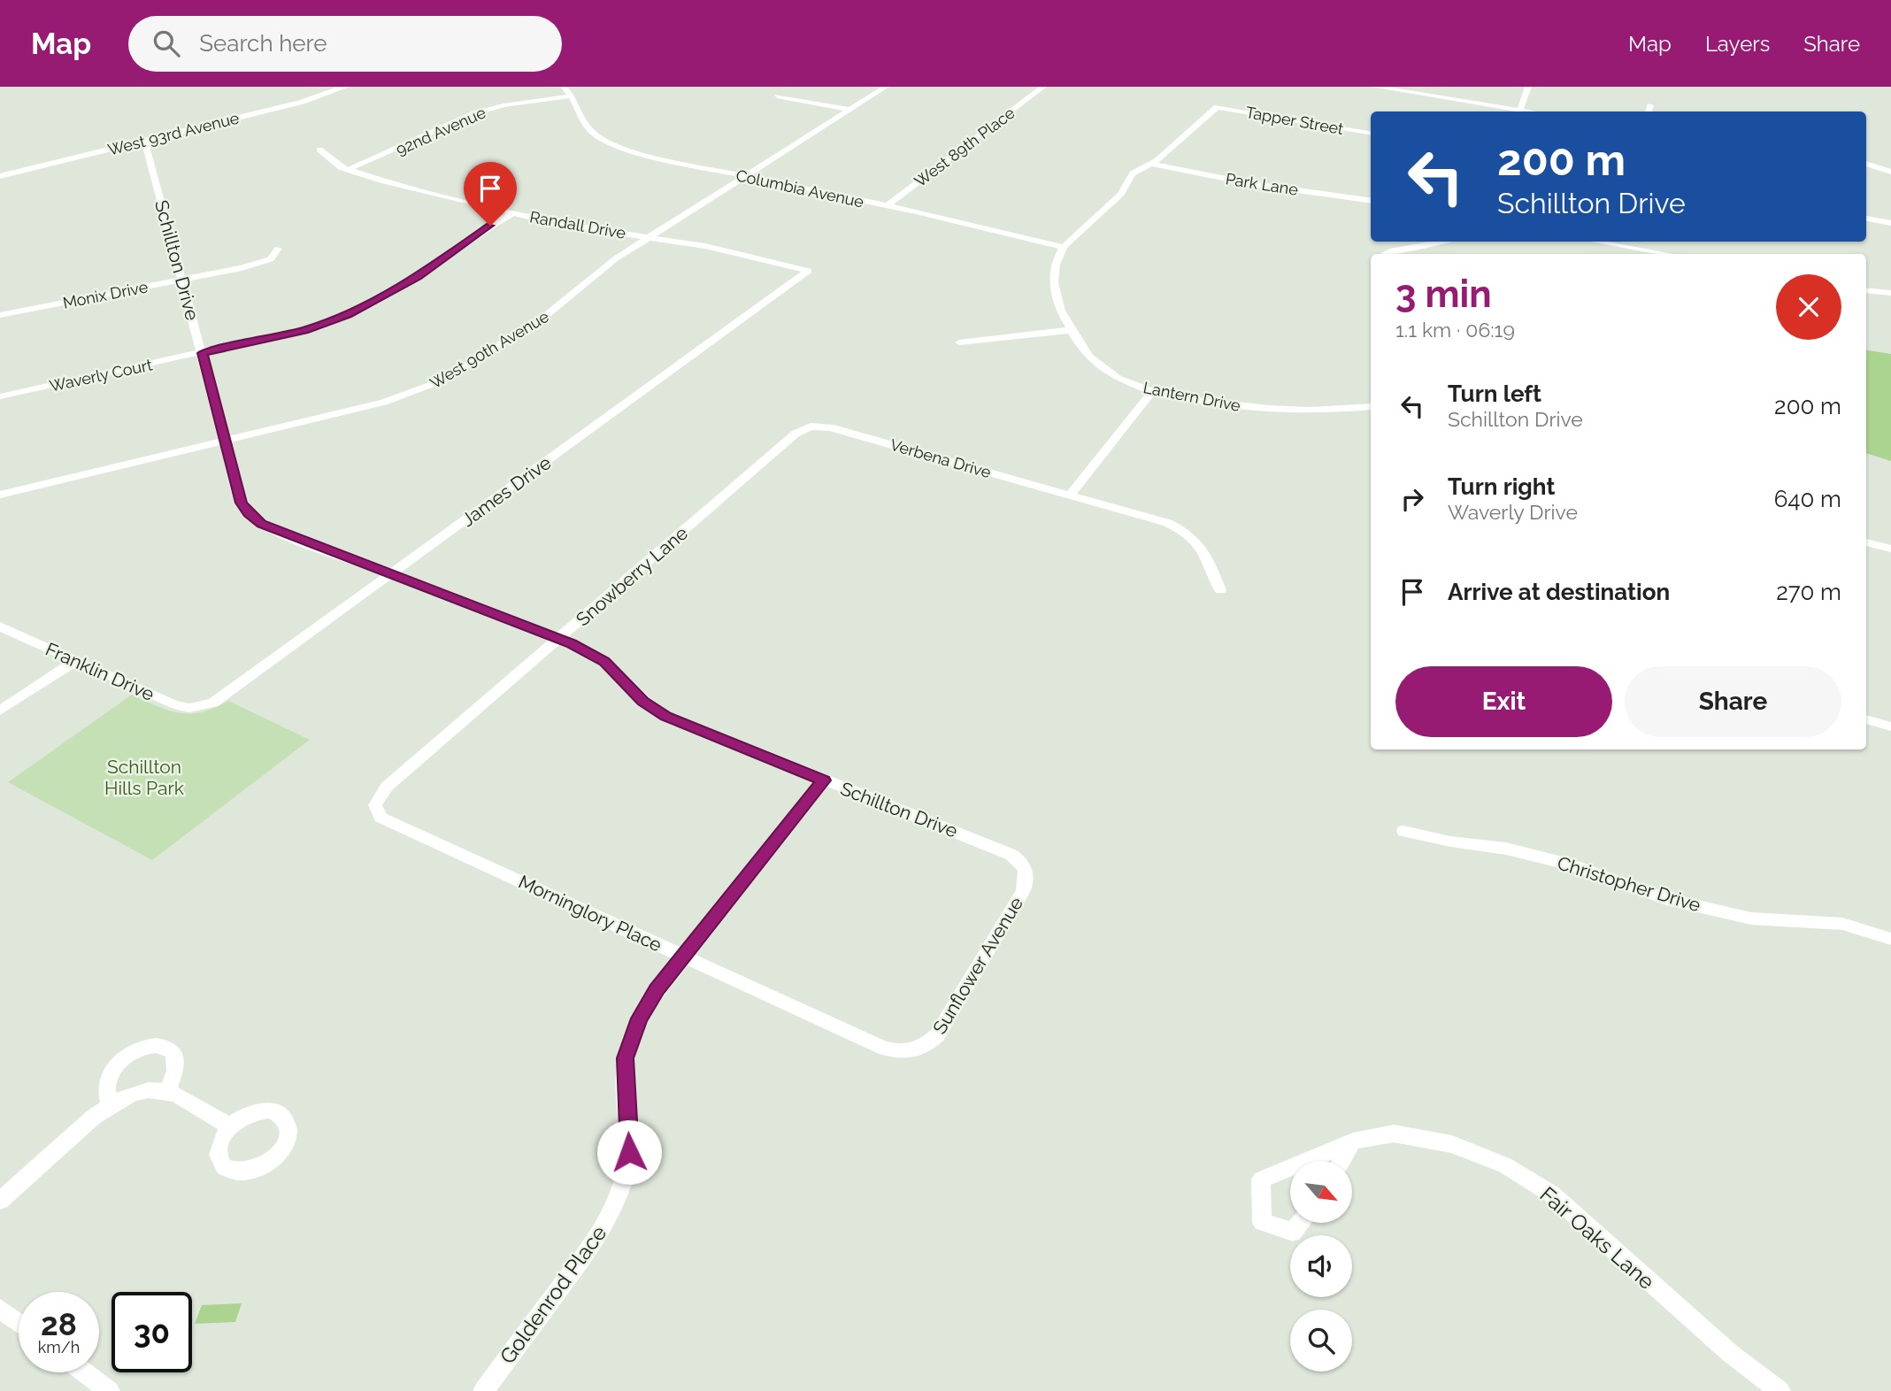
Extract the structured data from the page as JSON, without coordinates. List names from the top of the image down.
{
  "streets": {
    "street": [
      "Tapper Street",
      "92nd Avenue",
      "West 93rd Avenue",
      "West 89th Place",
      "Park Lane",
      "Columbia Avenue",
      "Randall Drive",
      "Schillton Drive",
      "Monix Drive",
      "West 90th Avenue",
      "Waverly Court",
      "Lantern Drive",
      "Verbena Drive",
      "James Drive",
      "Snowberry Lane",
      "Franklin Drive",
      "Christopher Drive",
      "Morninglory Place",
      "Sunflower Avenue",
      "Fair Oaks Lane",
      "Goldenrod Place"
    ]
  },
  "crossings": [
    ["Tapper Street", "Park Lane"],
    ["92nd Avenue", "Columbia Avenue"],
    ["92nd Avenue", "Randall Drive"],
    ["West 93rd Avenue", "Schillton Drive"],
    ["West 89th Place", "Columbia Avenue"],
    ["Columbia Avenue", "West 90th Avenue"],
    ["Columbia Avenue", "Lantern Drive"],
    ["Randall Drive", "West 90th Avenue"],
    ["Randall Drive", "Waverly Court"],
    ["Randall Drive", "James Drive"],
    ["Schillton Drive", "Monix Drive"],
    ["Schillton Drive", "West 90th Avenue"],
    ["Schillton Drive", "Waverly Court"],
    ["Schillton Drive", "James Drive"],
    ["Schillton Drive", "Snowberry Lane"],
    ["Schillton Drive", "Sunflower Avenue"],
    ["Schillton Drive", "Goldenrod Place"],
    ["Verbena Drive", "Snowberry Lane"],
    ["James Drive", "Franklin Drive"],
    ["Snowberry Lane", "Morninglory Place"],
    ["Morninglory Place", "Sunflower Avenue"],
    ["Morninglory Place", "Goldenrod Place"]
  ],
  "parks": ["Schillton Hills Park"],
  "north": "bottom right",
  "page": {
    "header": "Map",
    "search": "Search here",
    "nav": ["Map", "Layers", "Share"],
    "turn": ["200 m", "Schillton Drive"],
    "heading": ["3 min", "1.1 km · 06:19"],
    "list": [
      {
        "name": "Turn left",
        "note": "Schillton Drive",
        "value": "200 m"
      },
      {
        "name": "Turn right",
        "note": "Waverly Drive",
        "value": "640 m"
      },
      {
        "name": "Arrive at destination",
        "value": "270 m"
      }
    ],
    "buttons": ["Exit", "Share"],
    "speed": "28 km/h",
    "limit": "30"
  }
}
